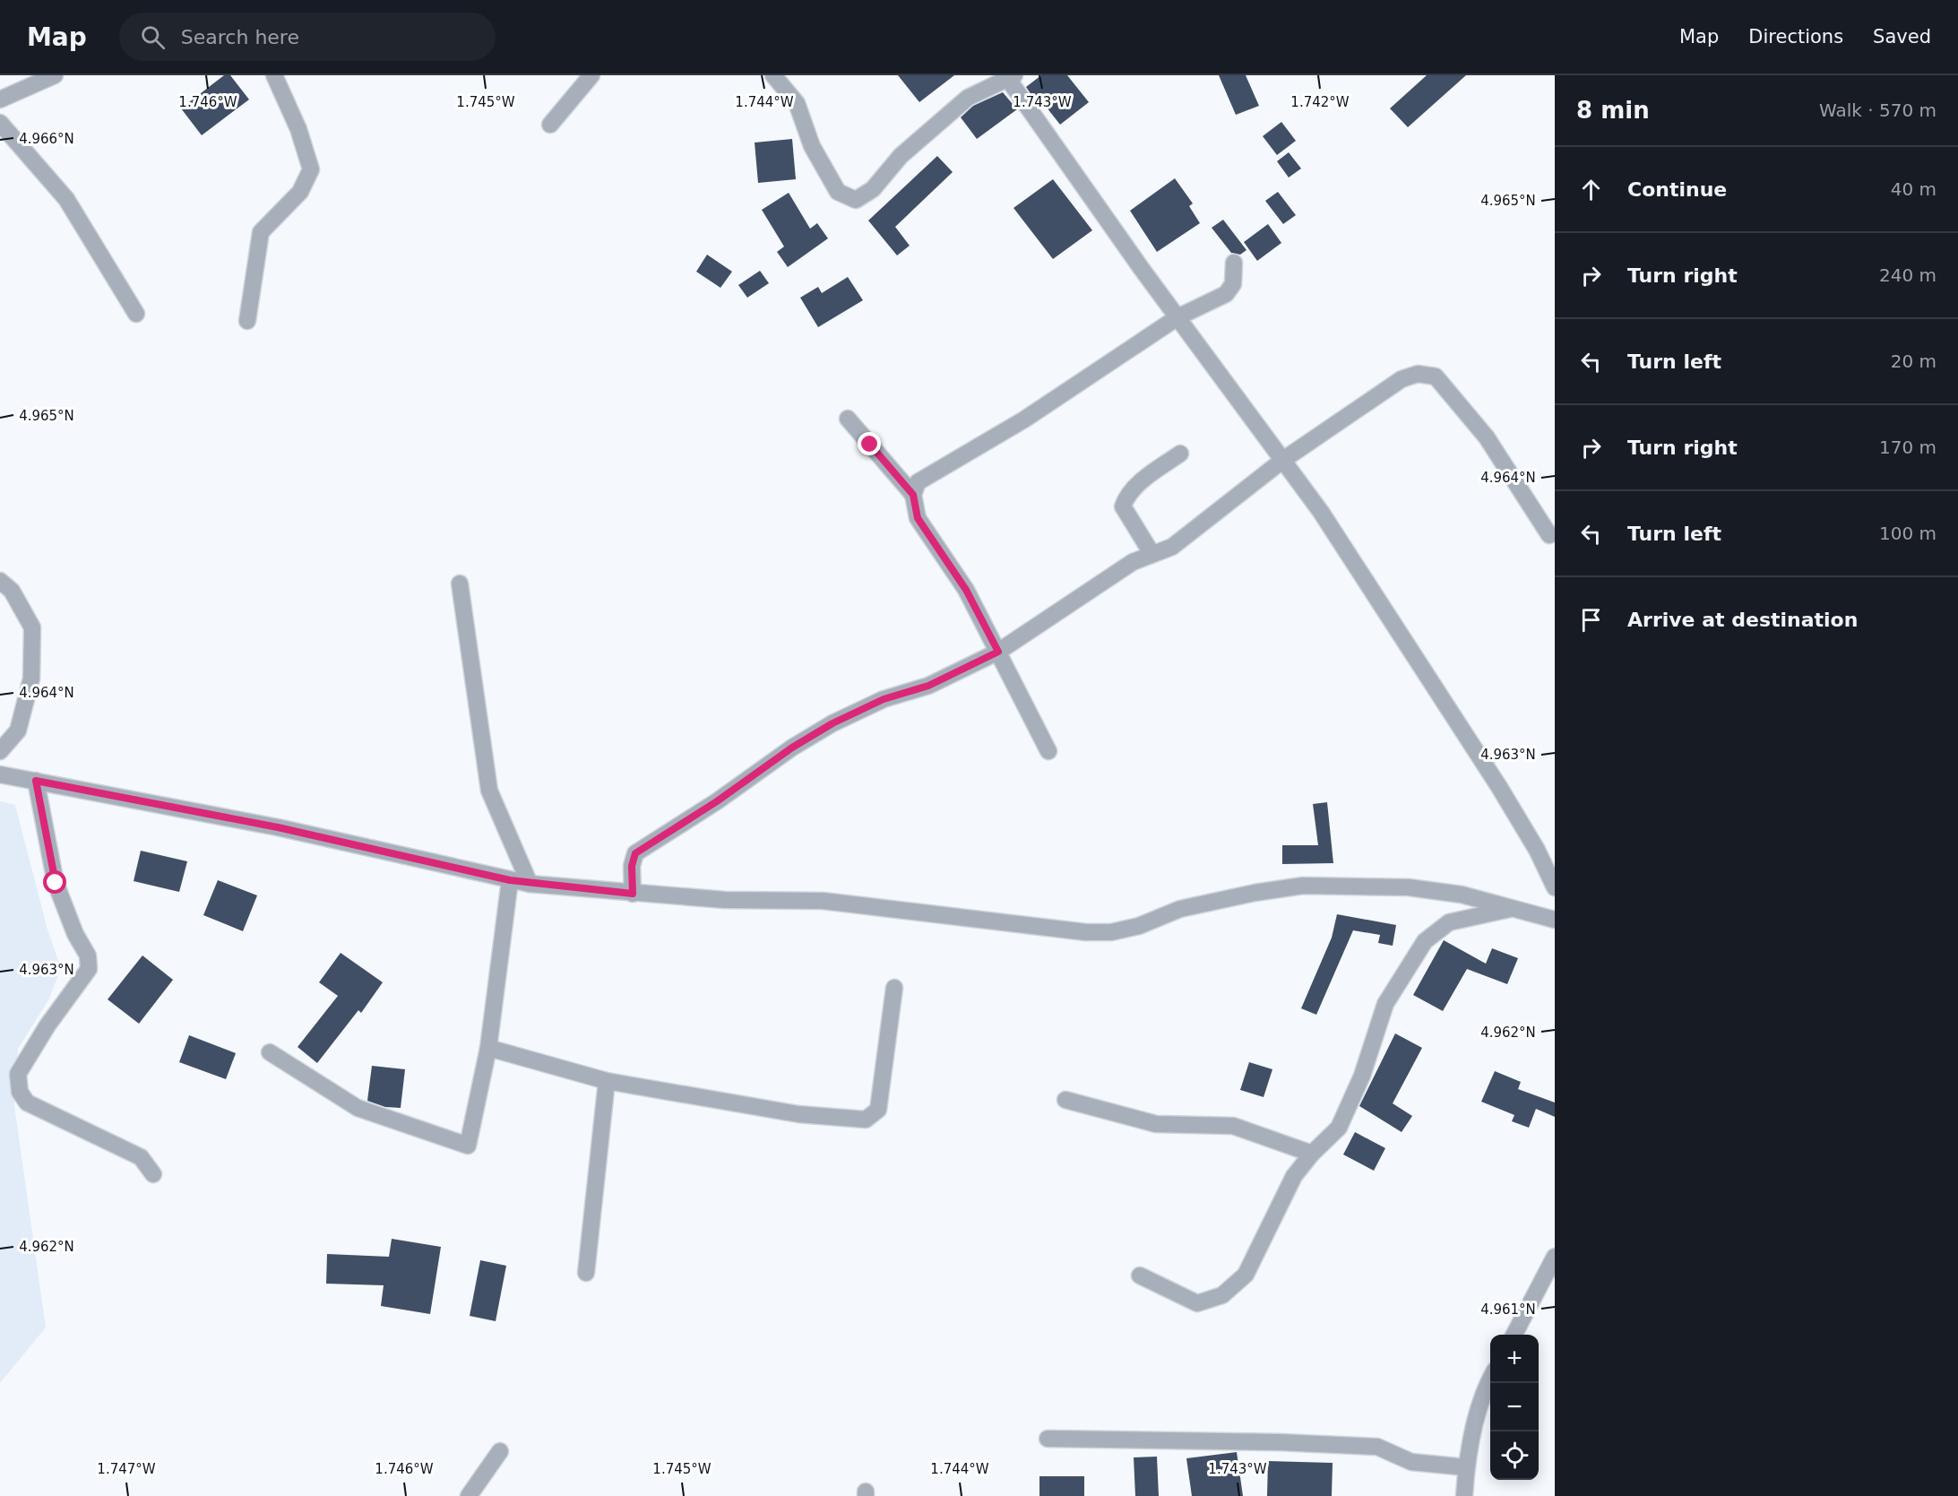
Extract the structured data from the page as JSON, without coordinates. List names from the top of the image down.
{
  "page": {
    "header": "Map",
    "search": "Search here",
    "nav": ["Map", "Directions", "Saved"],
    "heading": ["8 min", "Walk · 570 m"],
    "list": [
      ["Continue", "40 m"],
      ["Turn right", "240 m"],
      ["Turn left", "20 m"],
      ["Turn right", "170 m"],
      ["Turn left", "100 m"],
      "Arrive at destination"
    ],
    "map_buttons": ["+", "−"]
  },
  "coordinates": [
    "1.746°W",
    "1.745°W",
    "1.744°W",
    "1.743°W",
    "1.742°W",
    "4.966°N",
    "4.965°N",
    "4.964°N",
    "4.963°N",
    "4.962°N",
    "4.961°N",
    "1.747°W"
  ]
}
